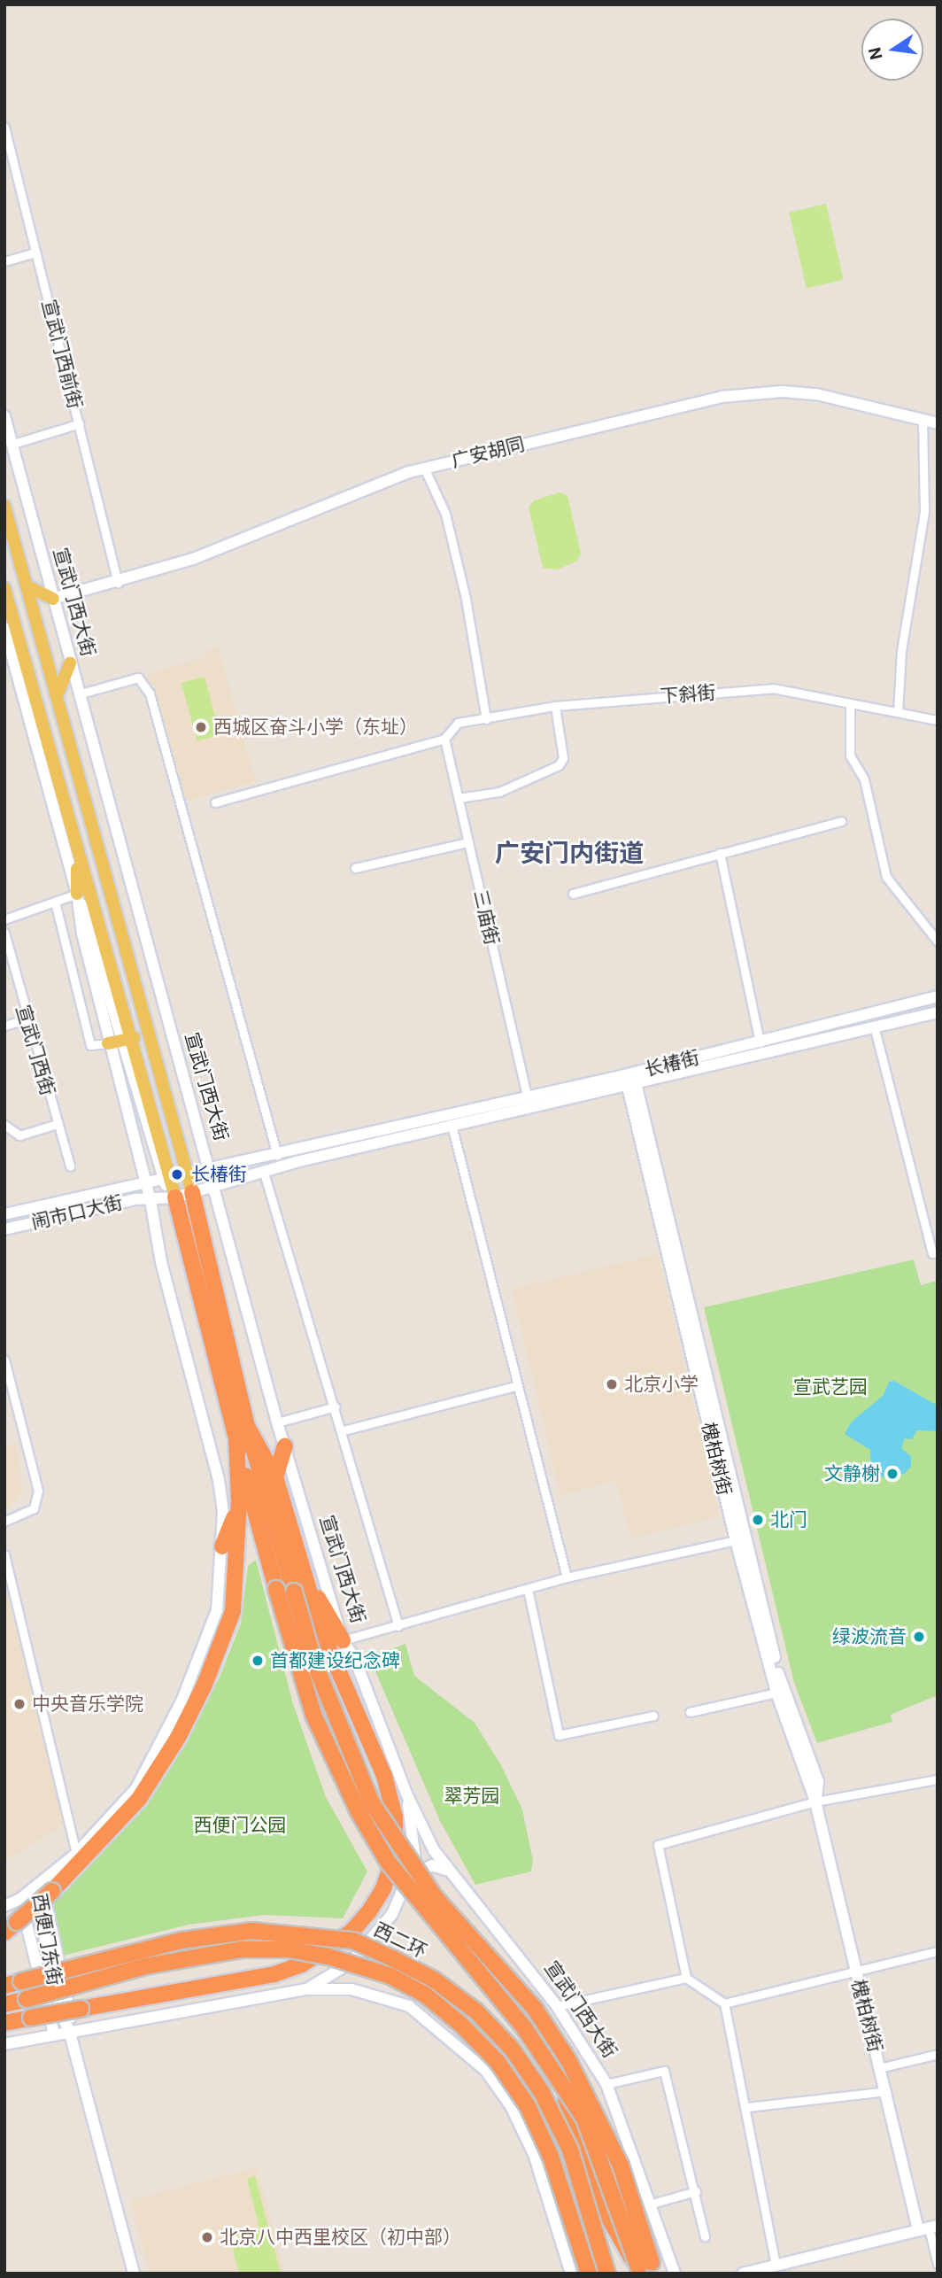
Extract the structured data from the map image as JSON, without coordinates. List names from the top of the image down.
{
  "streets": {
    "highway": ["宣武门西大街", "西二环"],
    "street": [
      "宣武门西前街",
      "广安胡同",
      "下斜街",
      "三庙街",
      "宣武门西街",
      "长椿街",
      "闹市口大街",
      "槐柏树街",
      "西便门东街"
    ]
  },
  "crossings": [
    ["宣武门西前街", "广安胡同"],
    ["广安胡同", "宣武门西大街"],
    ["宣武门西大街", "长椿街"],
    ["宣武门西大街", "西便门东街"],
    ["下斜街", "三庙街"],
    ["三庙街", "长椿街"],
    ["长椿街", "闹市口大街"],
    ["长椿街", "槐柏树街"]
  ],
  "districts": ["广安门内街道"],
  "parks": ["宣武艺园", "翠芳园", "西便门公园"],
  "places": [
    "西城区奋斗小学（东址）",
    "长椿街",
    "北京小学",
    "文静榭",
    "北门",
    "绿波流音",
    "首都建设纪念碑",
    "中央音乐学院",
    "北京八中西里校区（初中部）"
  ],
  "north": "left"
}
